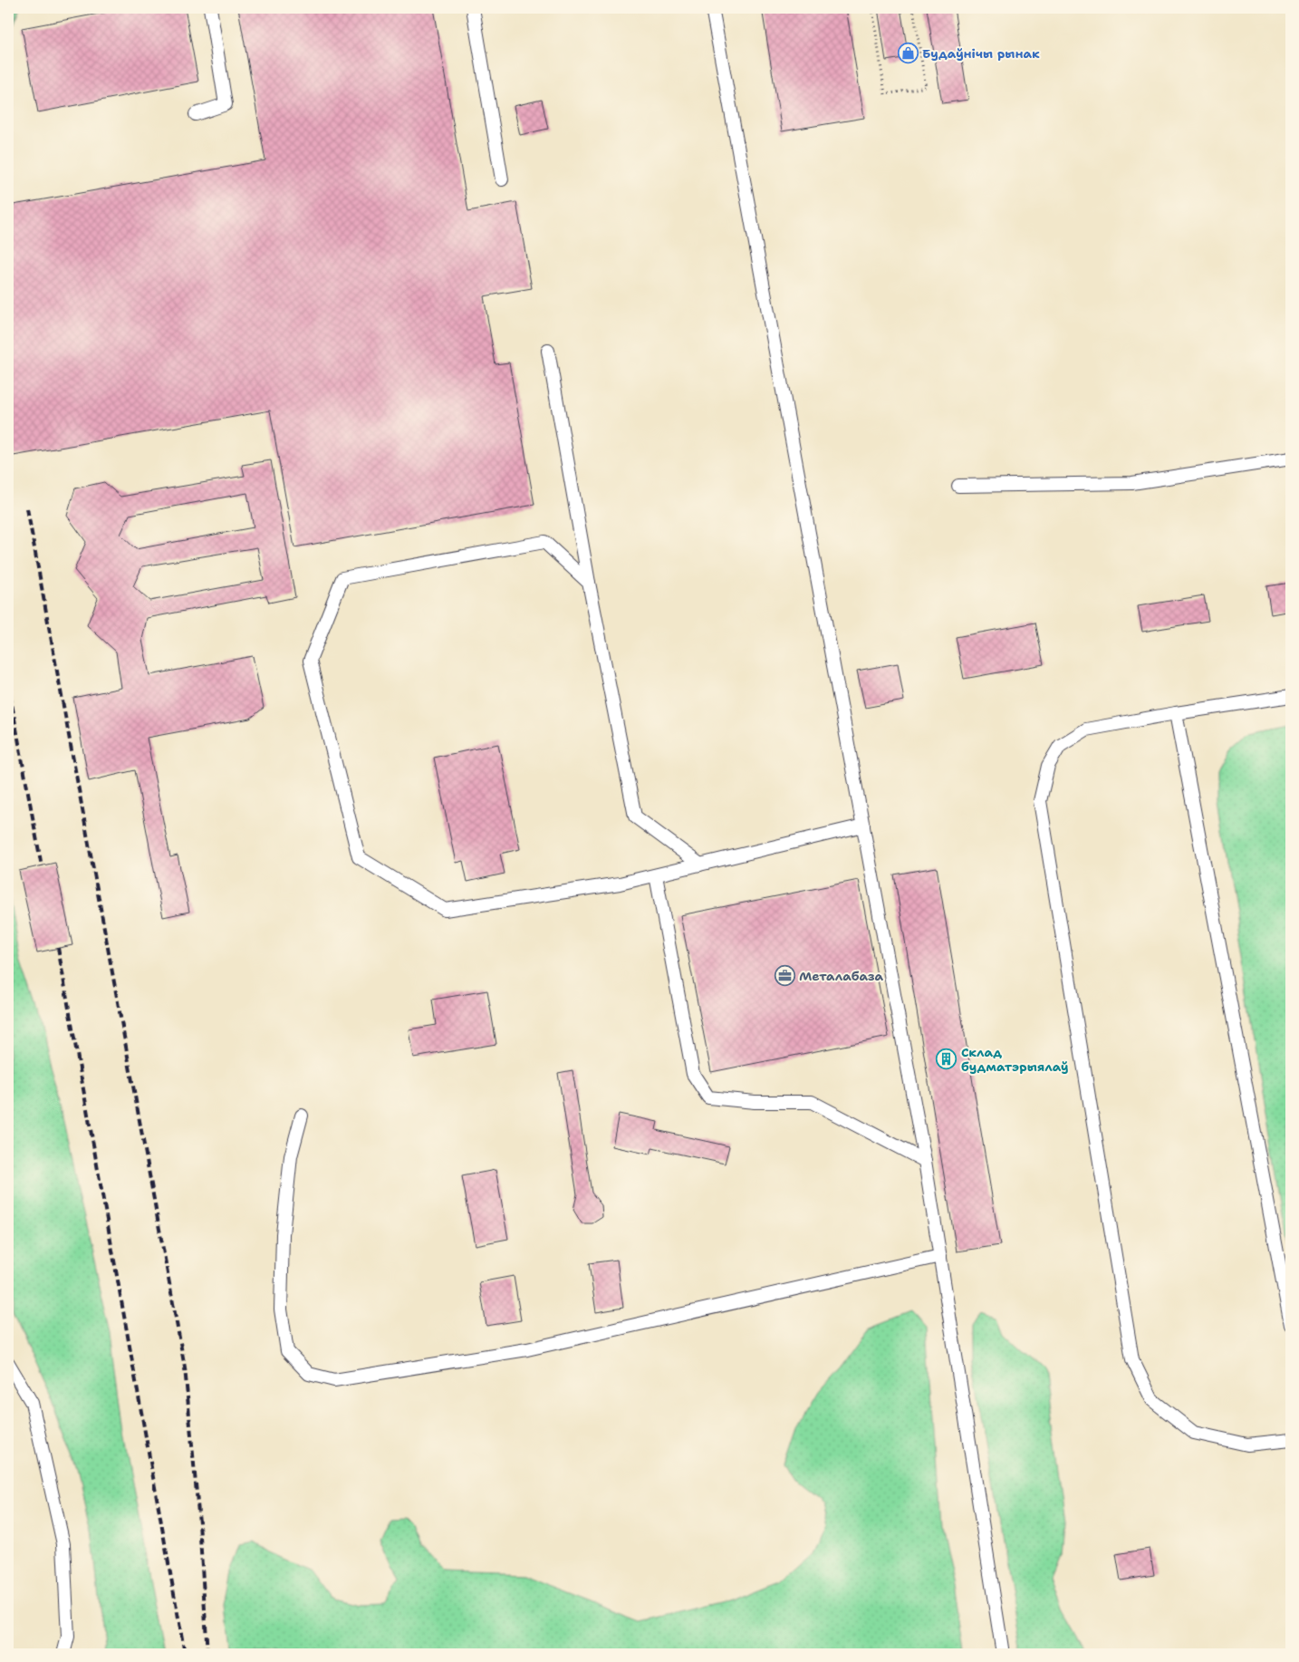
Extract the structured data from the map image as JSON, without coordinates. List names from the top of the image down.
{
  "places": {
    "shop": ["Будаўнічы рынак"],
    "office": ["Металабаза"],
    "building": ["Склад будматэрыялаў"]
  }
}
